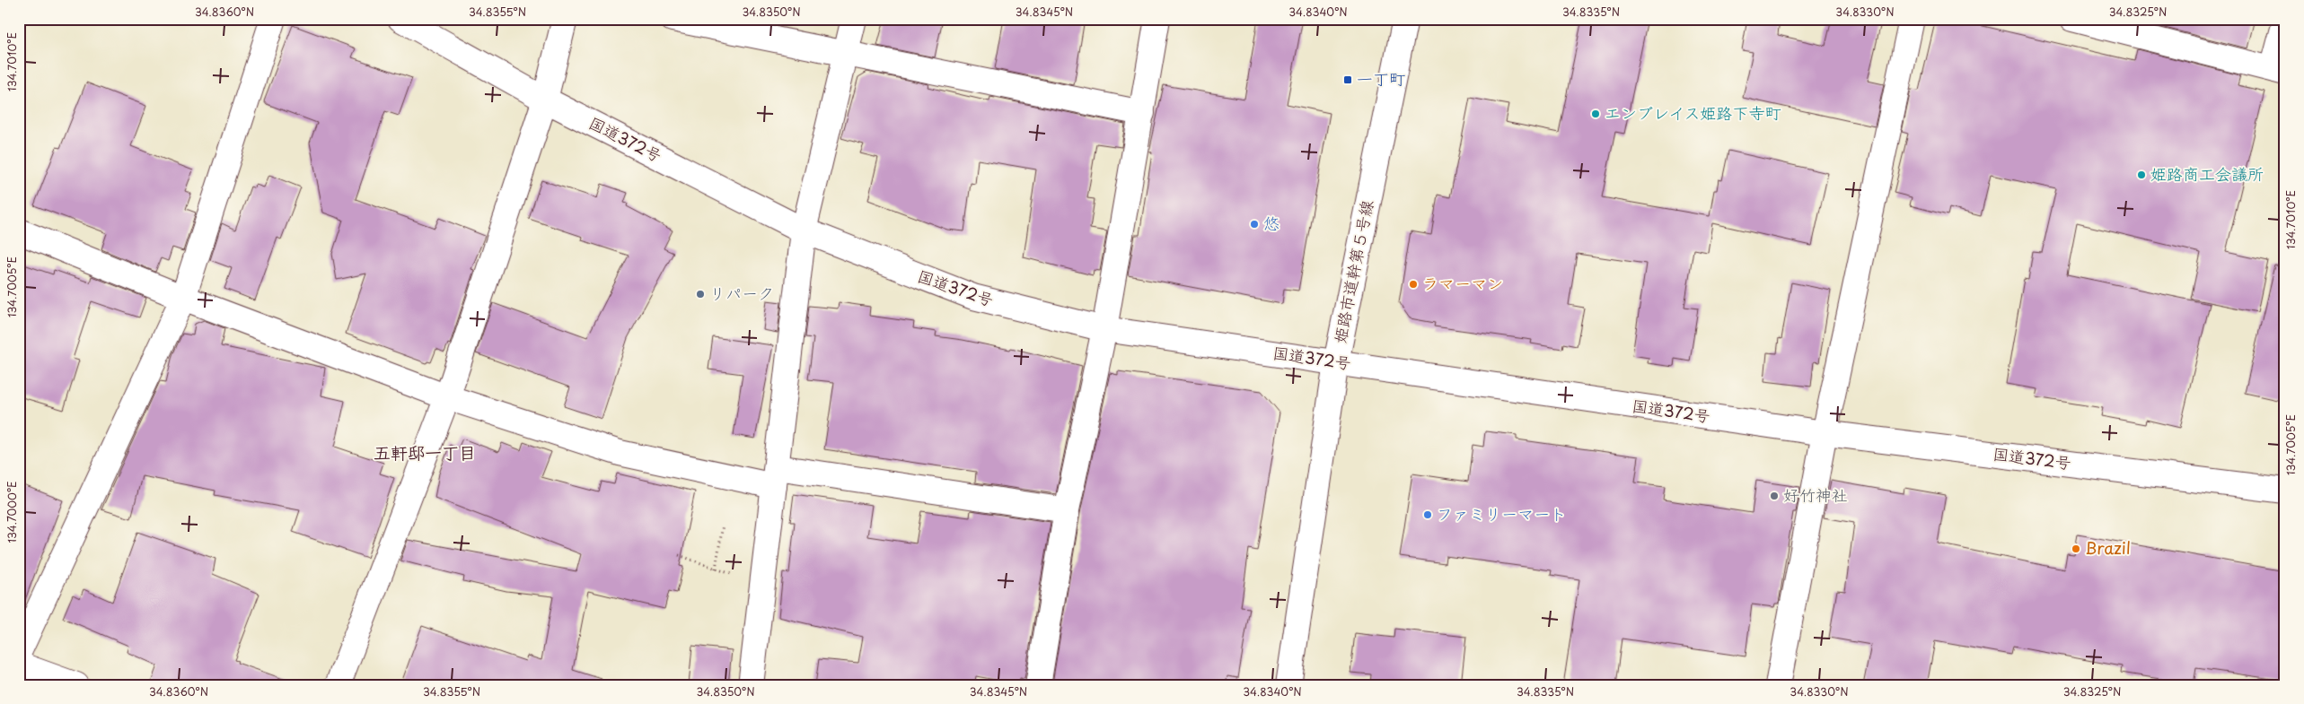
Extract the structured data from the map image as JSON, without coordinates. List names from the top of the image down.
{
  "streets": {
    "main road": ["国道372号", "姫路市道幹第５号線"]
  },
  "crossings": [
    ["国道372号", "姫路市道幹第５号線"]
  ],
  "districts": ["五軒邸一丁目"],
  "places": {
    "transit": ["一丁町"],
    "other": [
      "エンブレイス姫路下寺町",
      "姫路商工会議所",
      "悠",
      "ラマーマン",
      "リパーク",
      "好竹神社",
      "ファミリーマート",
      "Brazil"
    ]
  },
  "coordinates": [
    "34.8360°N",
    "34.8355°N",
    "34.8350°N",
    "34.8345°N",
    "34.8340°N",
    "34.8335°N",
    "34.8330°N",
    "34.8325°N",
    "134.7010°E",
    "134.7005°E",
    "134.7000°E"
  ]
}
